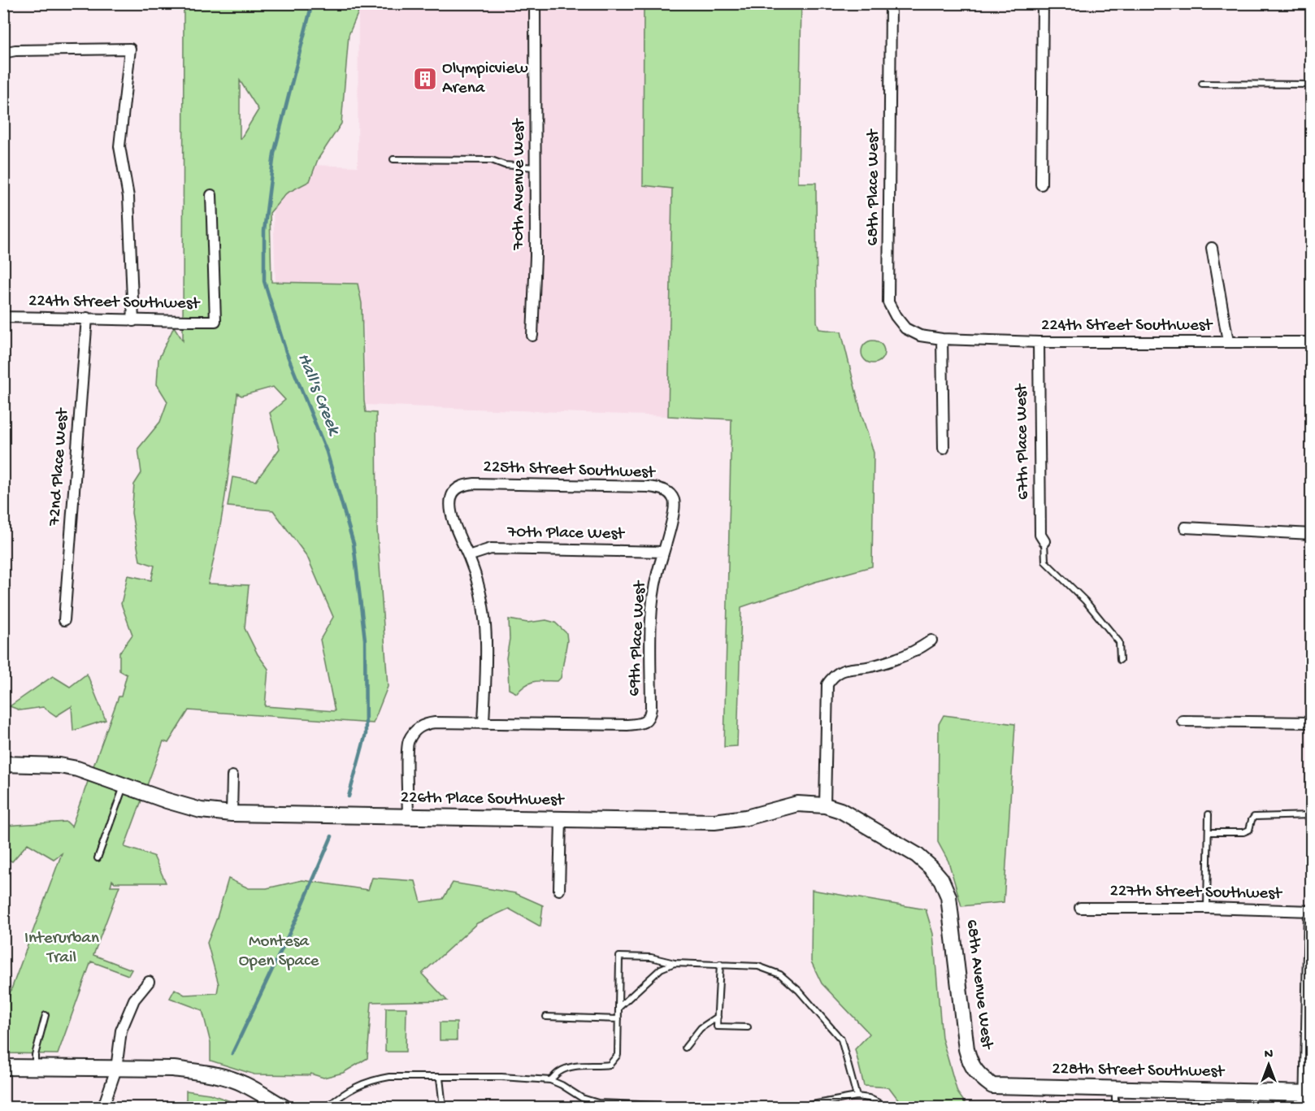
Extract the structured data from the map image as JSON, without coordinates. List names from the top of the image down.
{
  "streets": {
    "street": [
      "70th Avenue West",
      "68th Place West",
      "224th Street Southwest",
      "67th Place West",
      "72nd Place West",
      "225th Street Southwest",
      "70th Place West",
      "69th Place West",
      "226th Place Southwest",
      "227th Street Southwest",
      "68th Avenue West",
      "228th Street Southwest"
    ]
  },
  "crossings": [
    ["68th Place West", "224th Street Southwest"],
    ["224th Street Southwest", "67th Place West"],
    ["224th Street Southwest", "72nd Place West"],
    ["225th Street Southwest", "70th Place West"],
    ["225th Street Southwest", "69th Place West"],
    ["70th Place West", "69th Place West"],
    ["226th Place Southwest", "68th Avenue West"],
    ["68th Avenue West", "228th Street Southwest"]
  ],
  "water": ["Hall's Creek"],
  "parks": ["Interurban Trail", "Montesa Open Space"],
  "places": {
    "building": ["Olympicview Arena"]
  },
  "north": "top"
}
